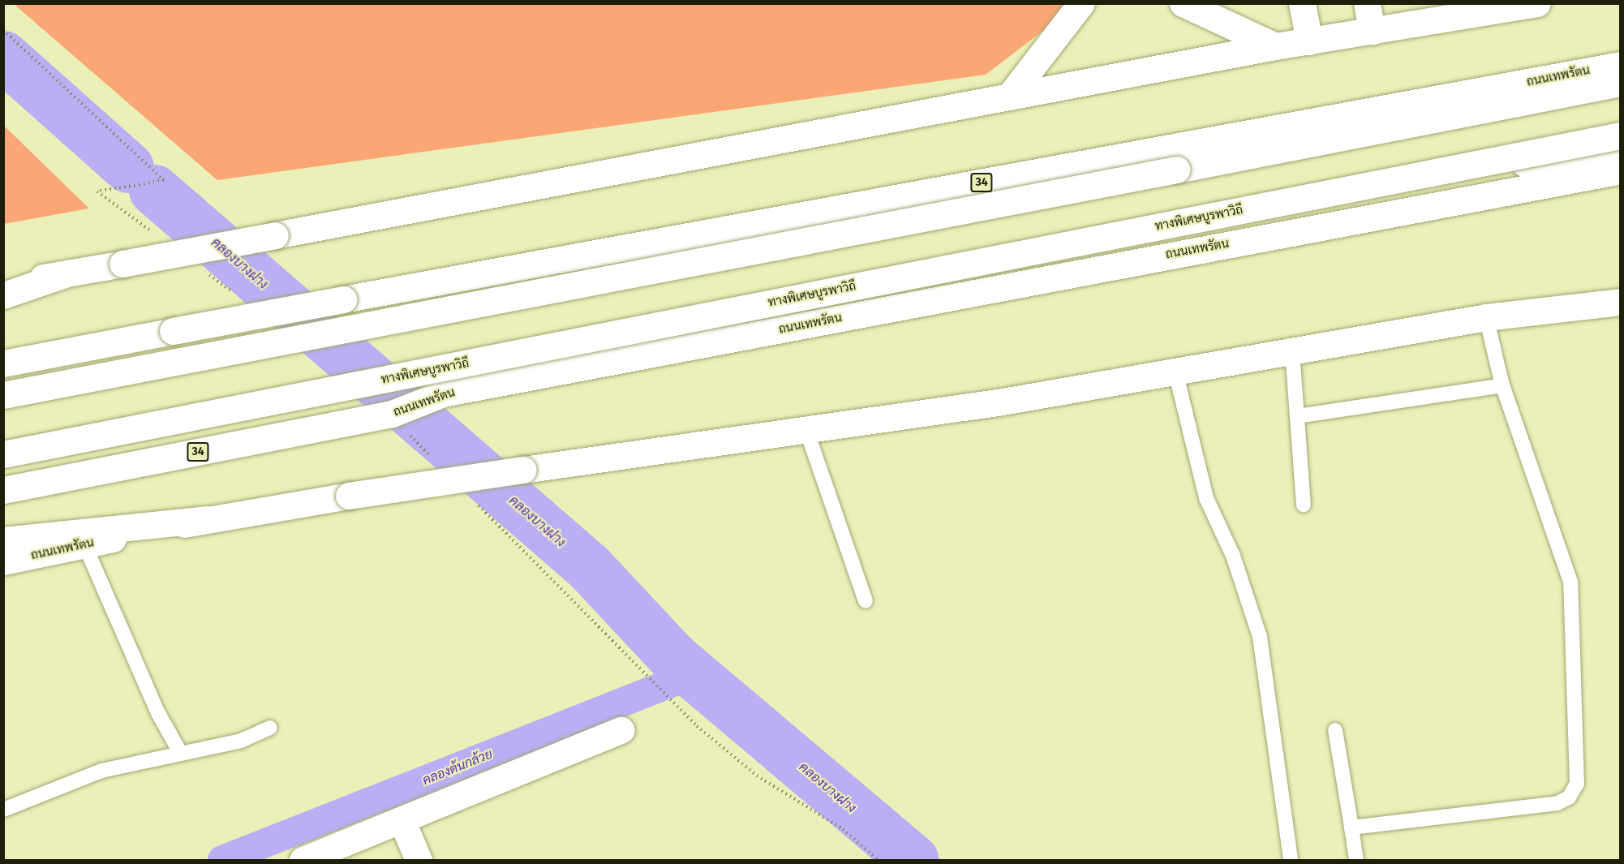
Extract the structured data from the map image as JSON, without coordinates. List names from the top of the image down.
{
  "streets": {
    "main road": ["ถนนเทพรัตน", "34", "ทางพิเศษบูรพาวิถี"]
  },
  "water": ["คลองบางฝาง", "คลองต้นกล้วย"]
}
